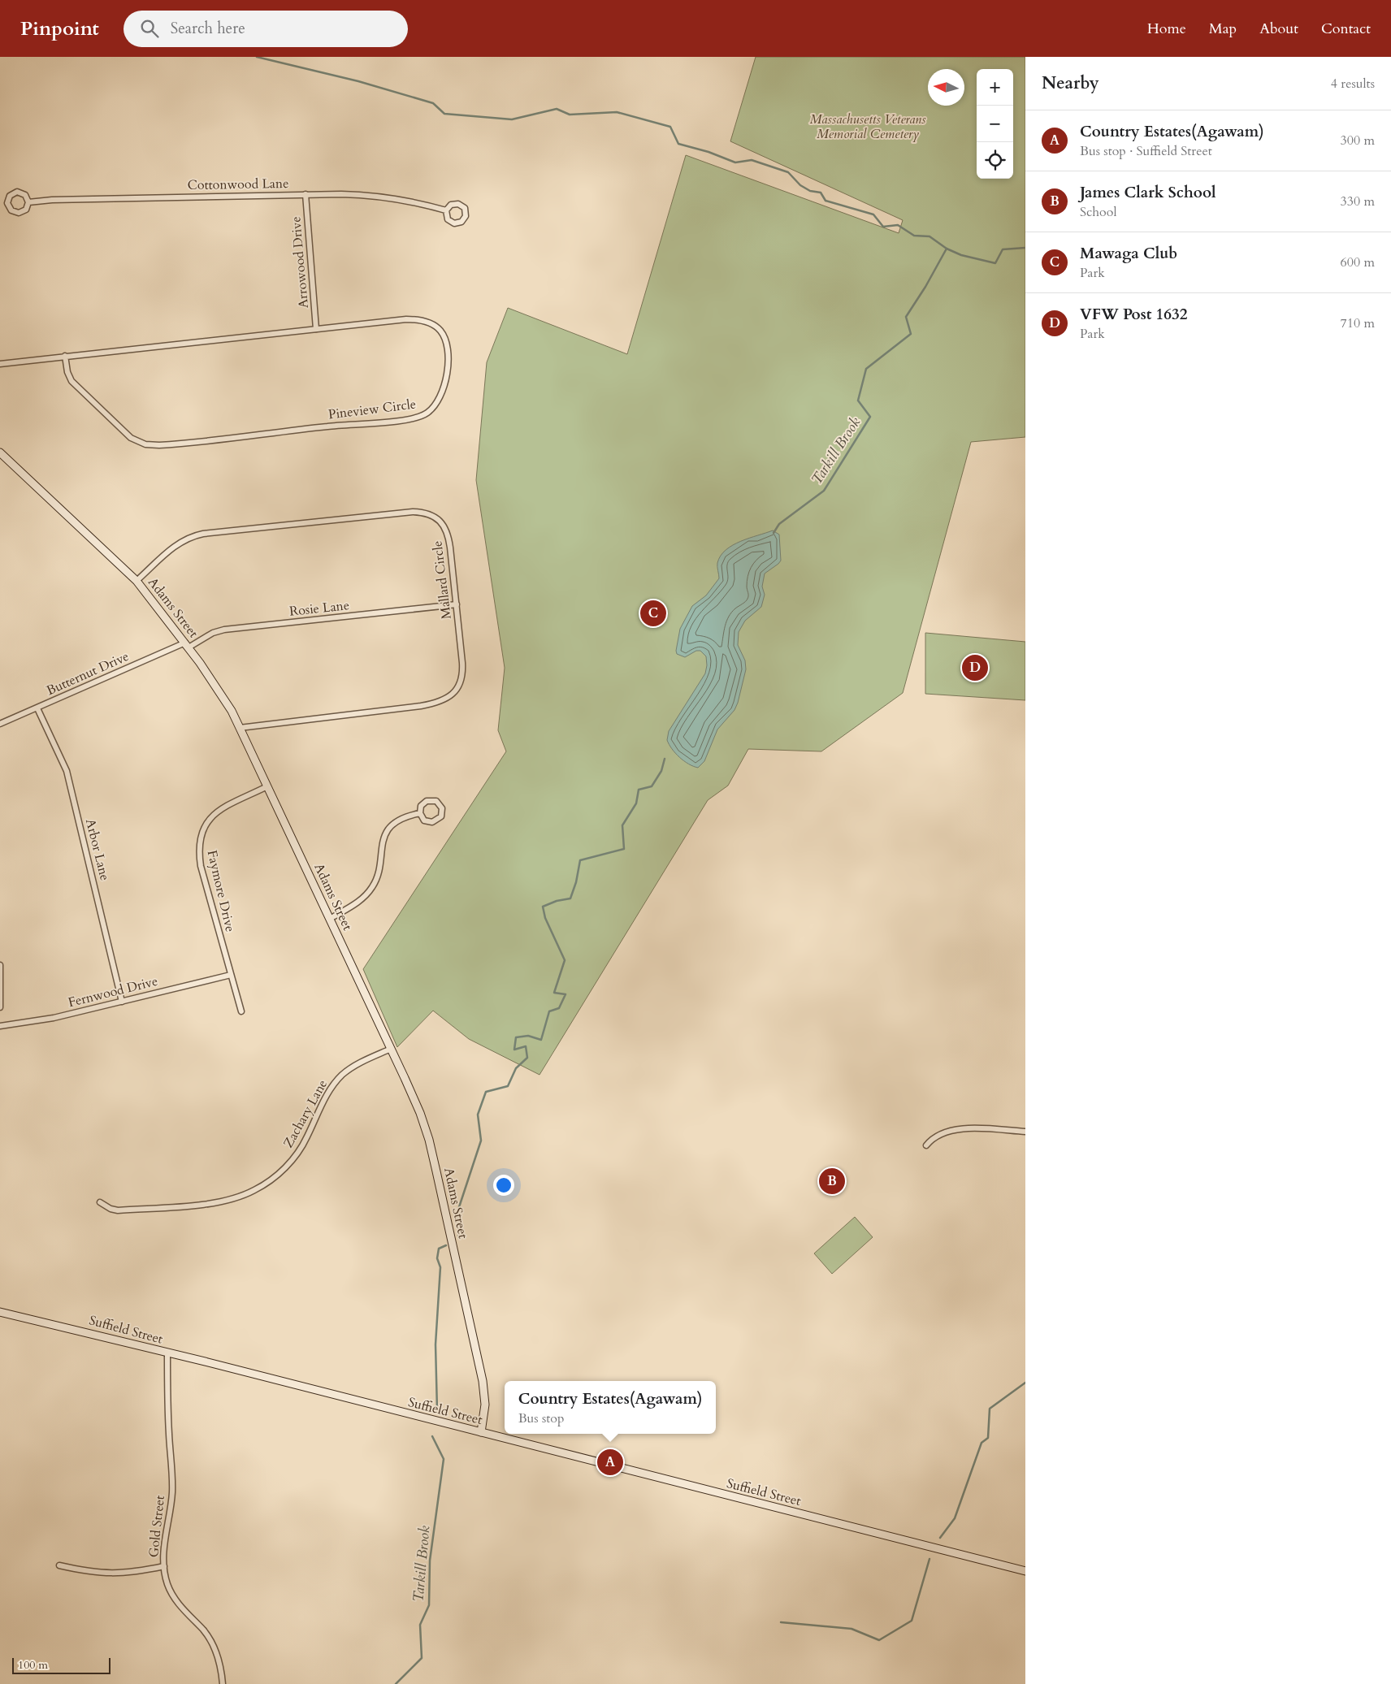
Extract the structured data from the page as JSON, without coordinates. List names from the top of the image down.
{
  "streets": {
    "street": [
      "Cottonwood Lane",
      "Arrowood Drive",
      "Pineview Circle",
      "Mallard Circle",
      "Adams Street",
      "Rosie Lane",
      "Butternut Drive",
      "Arbor Lane",
      "Faymore Drive",
      "Fernwood Drive",
      "Zachary Lane",
      "Suffield Street",
      "Gold Street"
    ]
  },
  "crossings": [
    ["Cottonwood Lane", "Arrowood Drive"],
    ["Arrowood Drive", "Pineview Circle"],
    ["Mallard Circle", "Adams Street"],
    ["Mallard Circle", "Rosie Lane"],
    ["Adams Street", "Rosie Lane"],
    ["Adams Street", "Butternut Drive"],
    ["Adams Street", "Faymore Drive"],
    ["Adams Street", "Zachary Lane"],
    ["Adams Street", "Suffield Street"],
    ["Rosie Lane", "Butternut Drive"],
    ["Butternut Drive", "Arbor Lane"],
    ["Arbor Lane", "Fernwood Drive"],
    ["Faymore Drive", "Fernwood Drive"],
    ["Suffield Street", "Gold Street"]
  ],
  "water": ["Tarkill Brook"],
  "parks": ["Massachusetts Veterans Memorial Cemetery"],
  "scale_bar": "100 m",
  "north": "left",
  "page": {
    "header": "Pinpoint",
    "search": "Search here",
    "nav": [
      "Home",
      "Map",
      "About",
      "Contact"
    ],
    "heading": ["Nearby", "4 results"],
    "map_buttons": ["+", "−"],
    "list": [
      {
        "mark": "A",
        "name": "Country Estates(Agawam)",
        "note": "Bus stop · Suffield Street",
        "value": "300 m"
      },
      {
        "mark": "B",
        "name": "James Clark School",
        "note": "School",
        "value": "330 m"
      },
      {
        "mark": "C",
        "name": "Mawaga Club",
        "note": "Park",
        "value": "600 m"
      },
      {
        "mark": "D",
        "name": "VFW Post 1632",
        "note": "Park",
        "value": "710 m"
      }
    ],
    "pins": [
      "C",
      "D",
      "B",
      "A"
    ],
    "popup": ["Country Estates(Agawam)", "Bus stop"],
    "scale": "100 m"
  }
}
